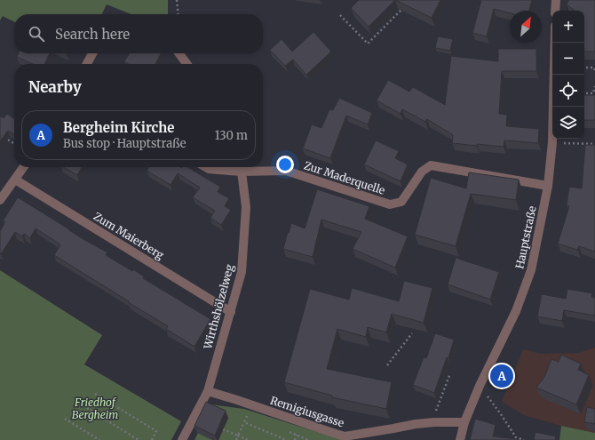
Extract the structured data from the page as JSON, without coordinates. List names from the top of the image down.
{
  "streets": {
    "street": [
      "Zur Maderquelle",
      "Zum Maierberg",
      "Hauptstraße",
      "Wirthshölzelweg",
      "Remigiusgasse"
    ]
  },
  "crossings": [
    ["Zur Maderquelle", "Hauptstraße"],
    ["Zur Maderquelle", "Wirthshölzelweg"],
    ["Zum Maierberg", "Wirthshölzelweg"],
    ["Hauptstraße", "Remigiusgasse"],
    ["Wirthshölzelweg", "Remigiusgasse"]
  ],
  "parks": ["Friedhof Bergheim"],
  "north": "top right",
  "page": {
    "map_buttons": ["+", "−"],
    "search": "Search here",
    "heading": "Nearby",
    "list": [
      {
        "mark": "A",
        "name": "Bergheim Kirche",
        "note": "Bus stop · Hauptstraße",
        "value": "130 m"
      }
    ],
    "pins": "A"
  }
}
